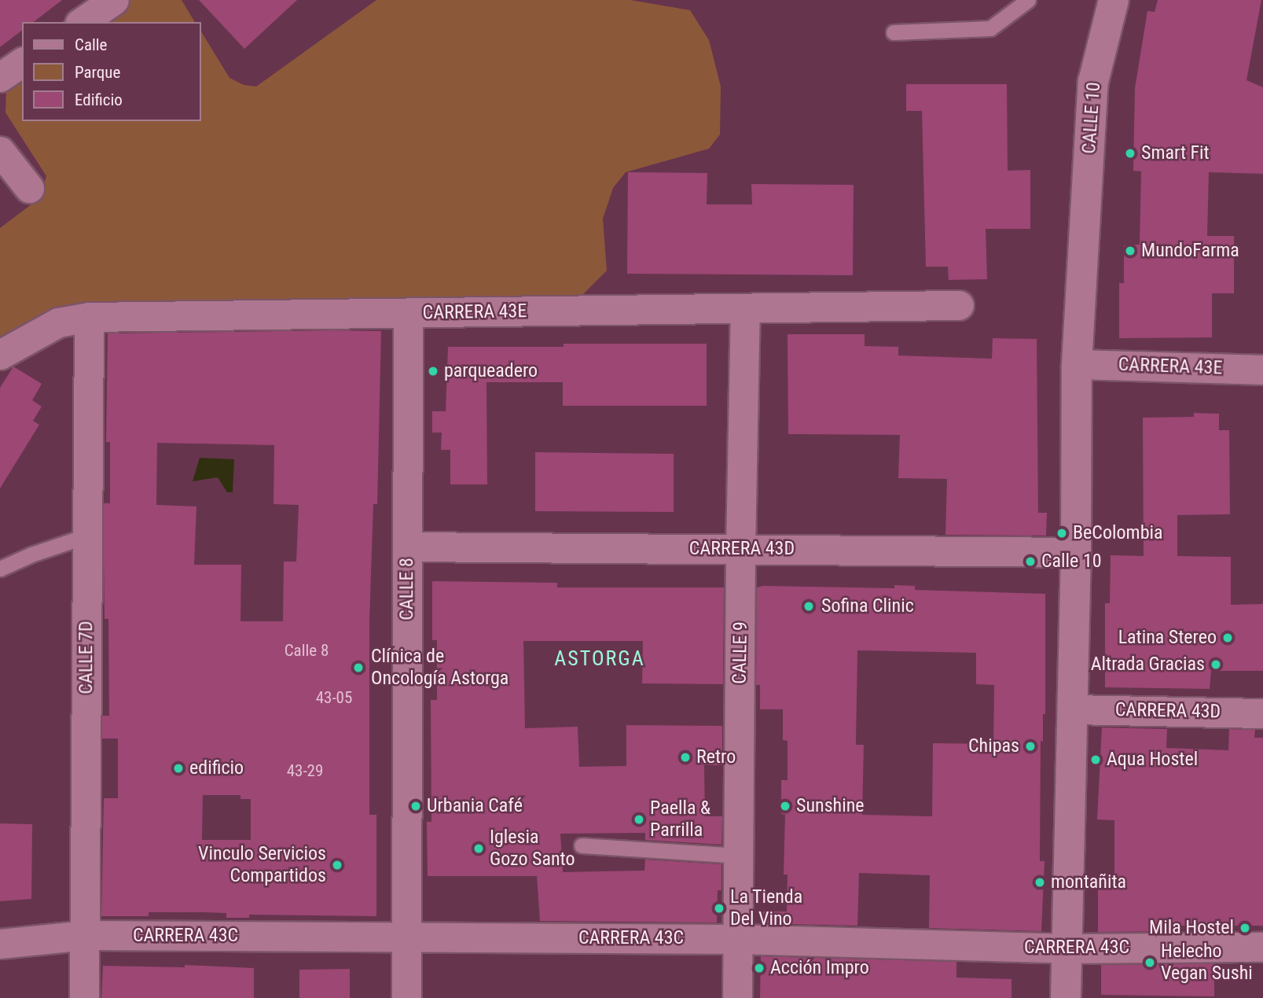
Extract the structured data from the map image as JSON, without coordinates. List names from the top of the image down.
{
  "streets": {
    "main road": ["CALLE 10"],
    "street": [
      "CARRERA 43E",
      "CARRERA 43D",
      "CALLE 8",
      "CALLE 9",
      "CALLE 7D",
      "CARRERA 43C"
    ]
  },
  "crossings": [
    ["CALLE 10", "CARRERA 43E"],
    ["CALLE 10", "CARRERA 43D"],
    ["CALLE 10", "CARRERA 43C"],
    ["CARRERA 43E", "CALLE 8"],
    ["CARRERA 43E", "CALLE 9"],
    ["CARRERA 43E", "CALLE 7D"],
    ["CARRERA 43D", "CALLE 8"],
    ["CARRERA 43D", "CALLE 9"],
    ["CALLE 8", "CARRERA 43C"],
    ["CALLE 9", "CARRERA 43C"],
    ["CALLE 7D", "CARRERA 43C"]
  ],
  "districts": ["ASTORGA"],
  "places": [
    "Smart Fit",
    "MundoFarma",
    "parqueadero",
    "BeColombia",
    "Calle 10",
    "Sofina Clinic",
    "Latina Stereo",
    "Altrada Gracias",
    "Clínica de Oncología Astorga",
    "Chipas",
    "Retro",
    "Aqua Hostel",
    "edificio",
    "Urbania Café",
    "Sunshine",
    "Paella & Parrilla",
    "Iglesia Gozo Santo",
    "Vinculo Servicios Compartidos",
    "montañita",
    "La Tienda Del Vino",
    "Mila Hostel",
    "Helecho Vegan Sushi",
    "Acción Impro"
  ],
  "house_numbers": ["Calle 8", "43-05", "43-29"],
  "legend": ["Calle", "Parque", "Edificio"]
}
